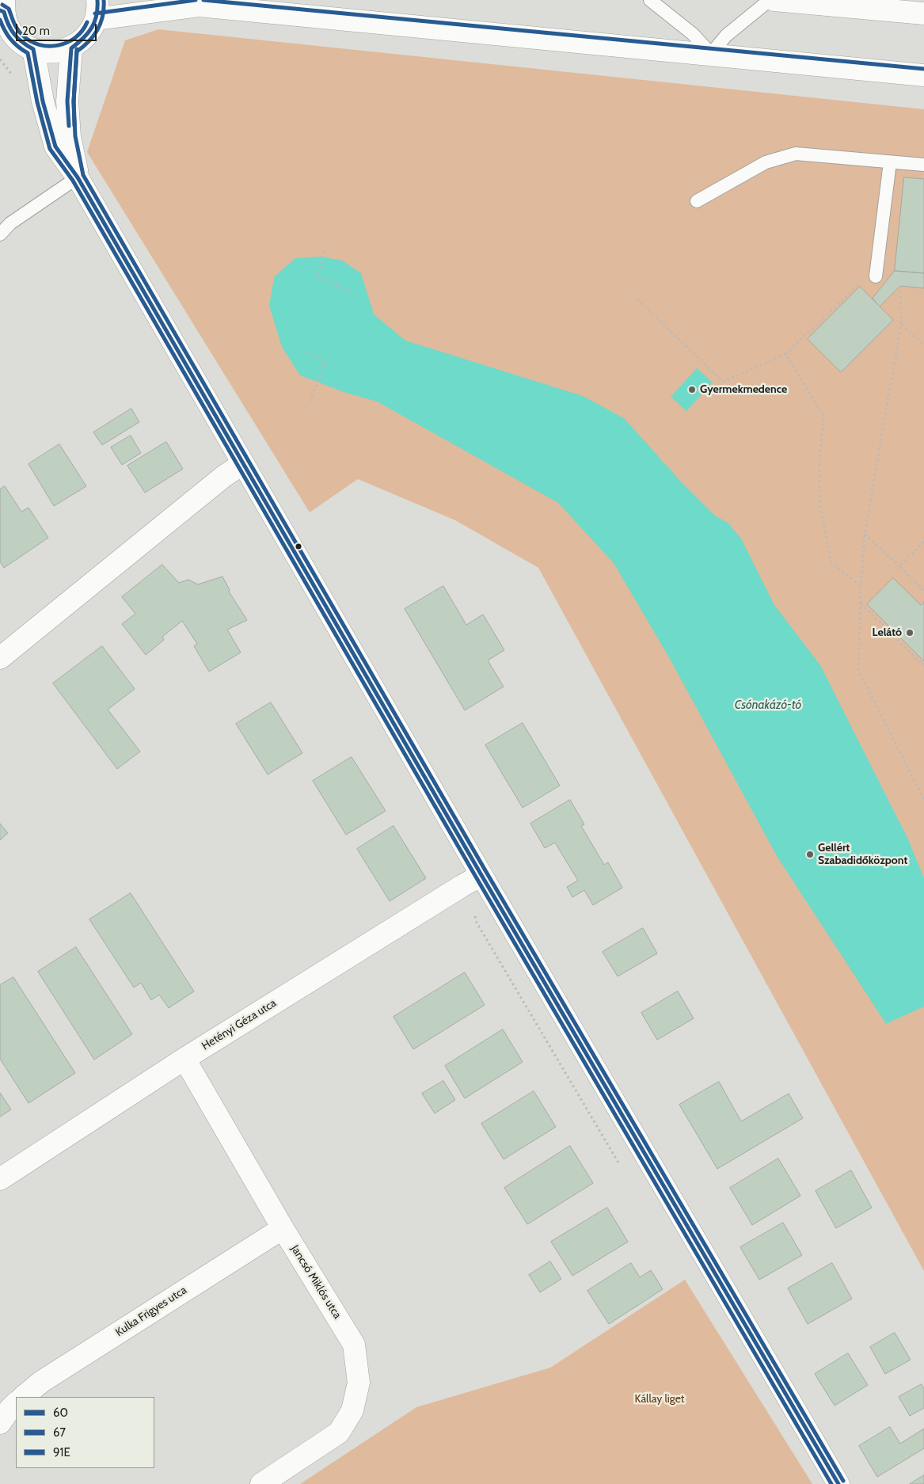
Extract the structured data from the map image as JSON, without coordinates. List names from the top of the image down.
{
  "streets": {
    "street": ["Hetényi Géza utca", "Jancsó Miklós utca", "Kulka Frigyes utca"]
  },
  "crossings": [
    ["Hetényi Géza utca", "Jancsó Miklós utca"],
    ["Jancsó Miklós utca", "Kulka Frigyes utca"]
  ],
  "water": ["Csónakázó-tó"],
  "parks": ["Kállay liget"],
  "places": ["Gyermekmedence", "Lelátó", "Gellért Szabadidőközpont"],
  "lines": ["transit line 60", "transit line 67", "transit line 91E"],
  "legend": ["60", "67", "91E"],
  "scale_bar": "20 m"
}
